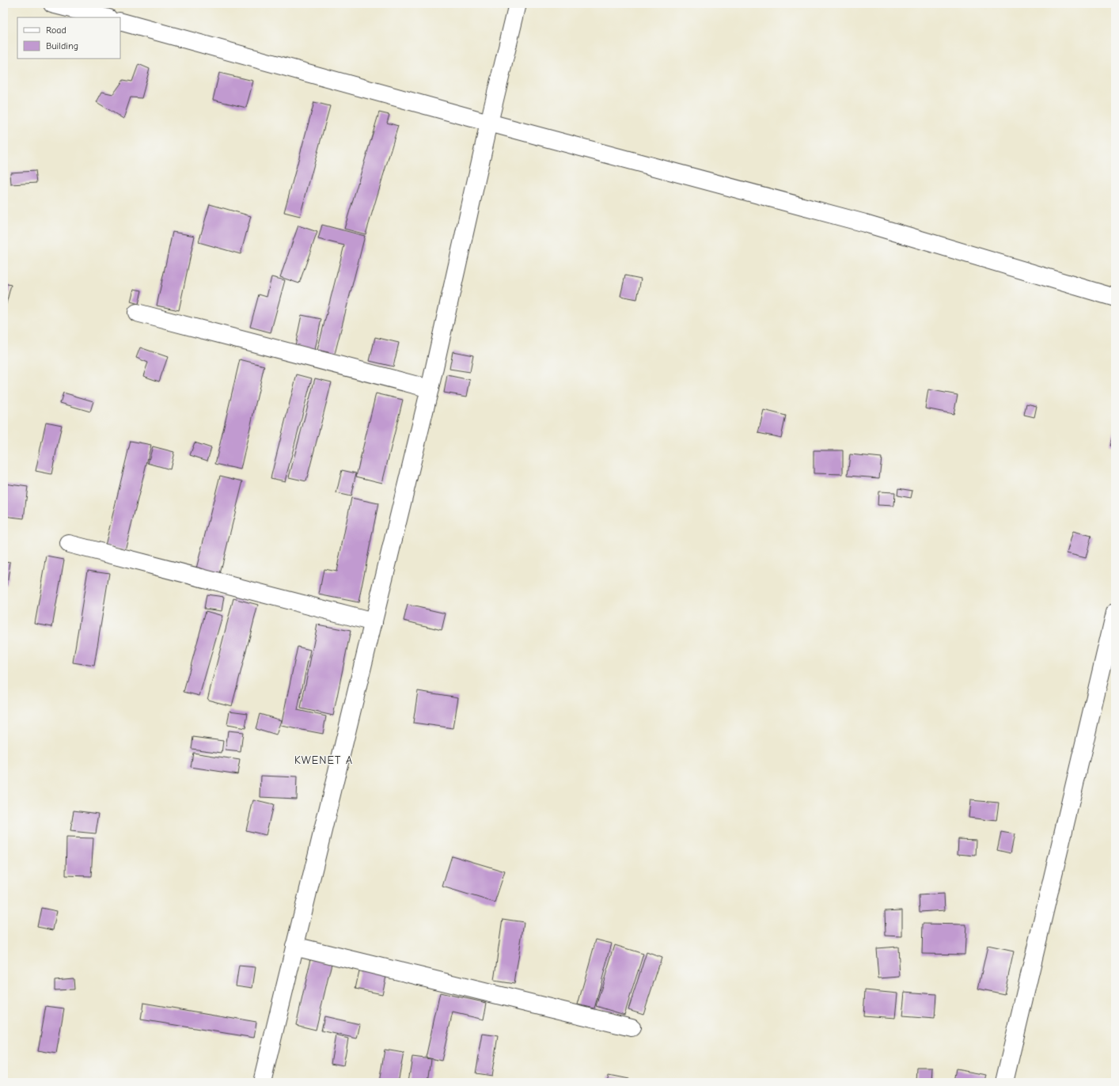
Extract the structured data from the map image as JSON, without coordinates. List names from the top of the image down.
{
  "districts": ["KWENET A"],
  "legend": ["Road", "Building"]
}
